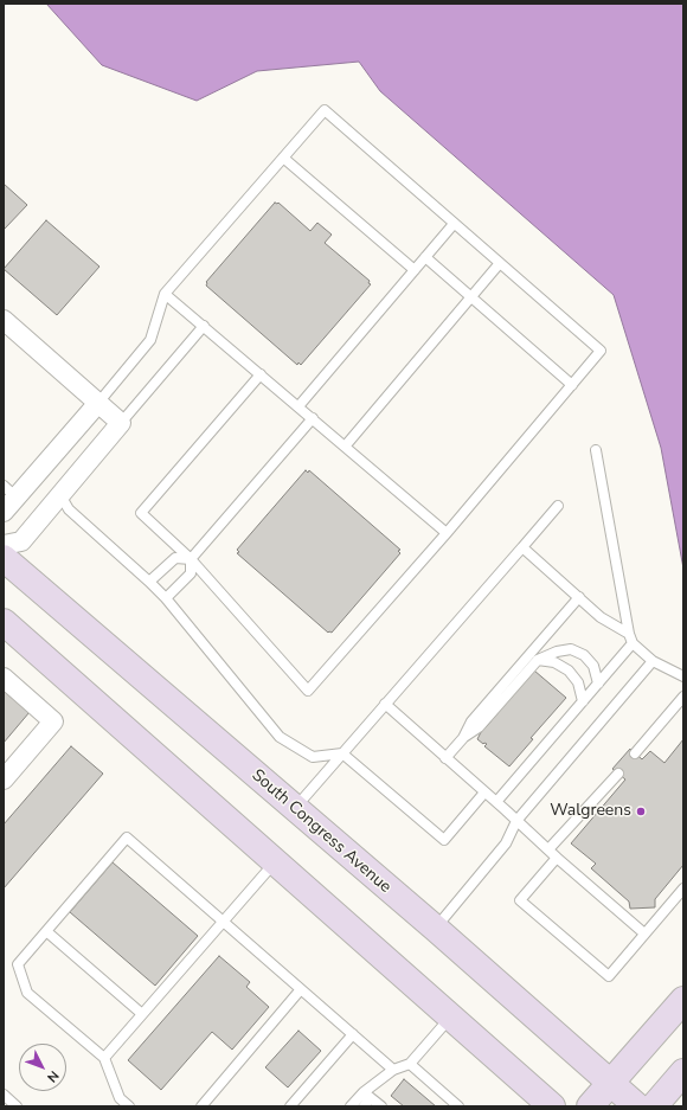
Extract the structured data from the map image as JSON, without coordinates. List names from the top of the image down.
{
  "streets": {
    "main road": ["South Congress Avenue"]
  },
  "places": ["Walgreens"],
  "north": "bottom right"
}
